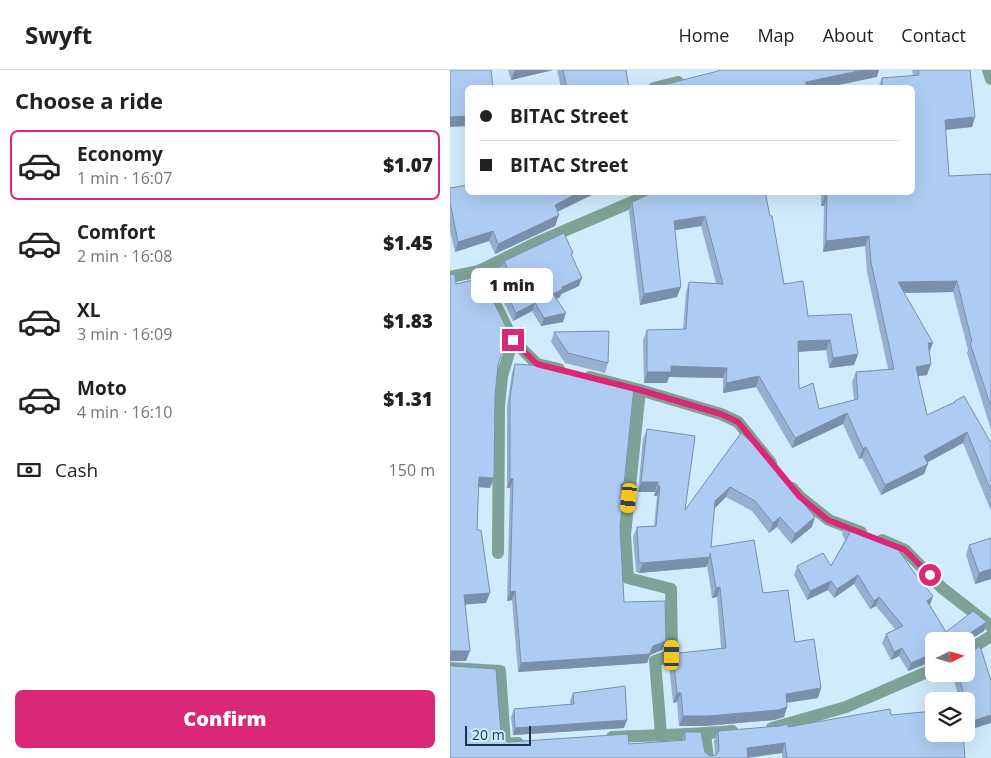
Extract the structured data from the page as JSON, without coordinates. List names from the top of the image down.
{
  "scale_bar": "20 m",
  "north": "right",
  "page": {
    "header": "Swyft",
    "nav": [
      "Home",
      "Map",
      "About",
      "Contact"
    ],
    "heading": "Choose a ride",
    "banner": ["BITAC Street", "BITAC Street"],
    "list": [
      {
        "name": "Economy",
        "note": "1 min · 16:07",
        "value": "$1.07"
      },
      {
        "name": "Comfort",
        "note": "2 min · 16:08",
        "value": "$1.45"
      },
      {
        "name": "XL",
        "note": "3 min · 16:09",
        "value": "$1.83"
      },
      {
        "name": "Moto",
        "note": "4 min · 16:10",
        "value": "$1.31"
      }
    ],
    "bubble": "1 min",
    "pay": ["Cash", "150 m"],
    "buttons": "Confirm",
    "scale": "20 m"
  }
}
